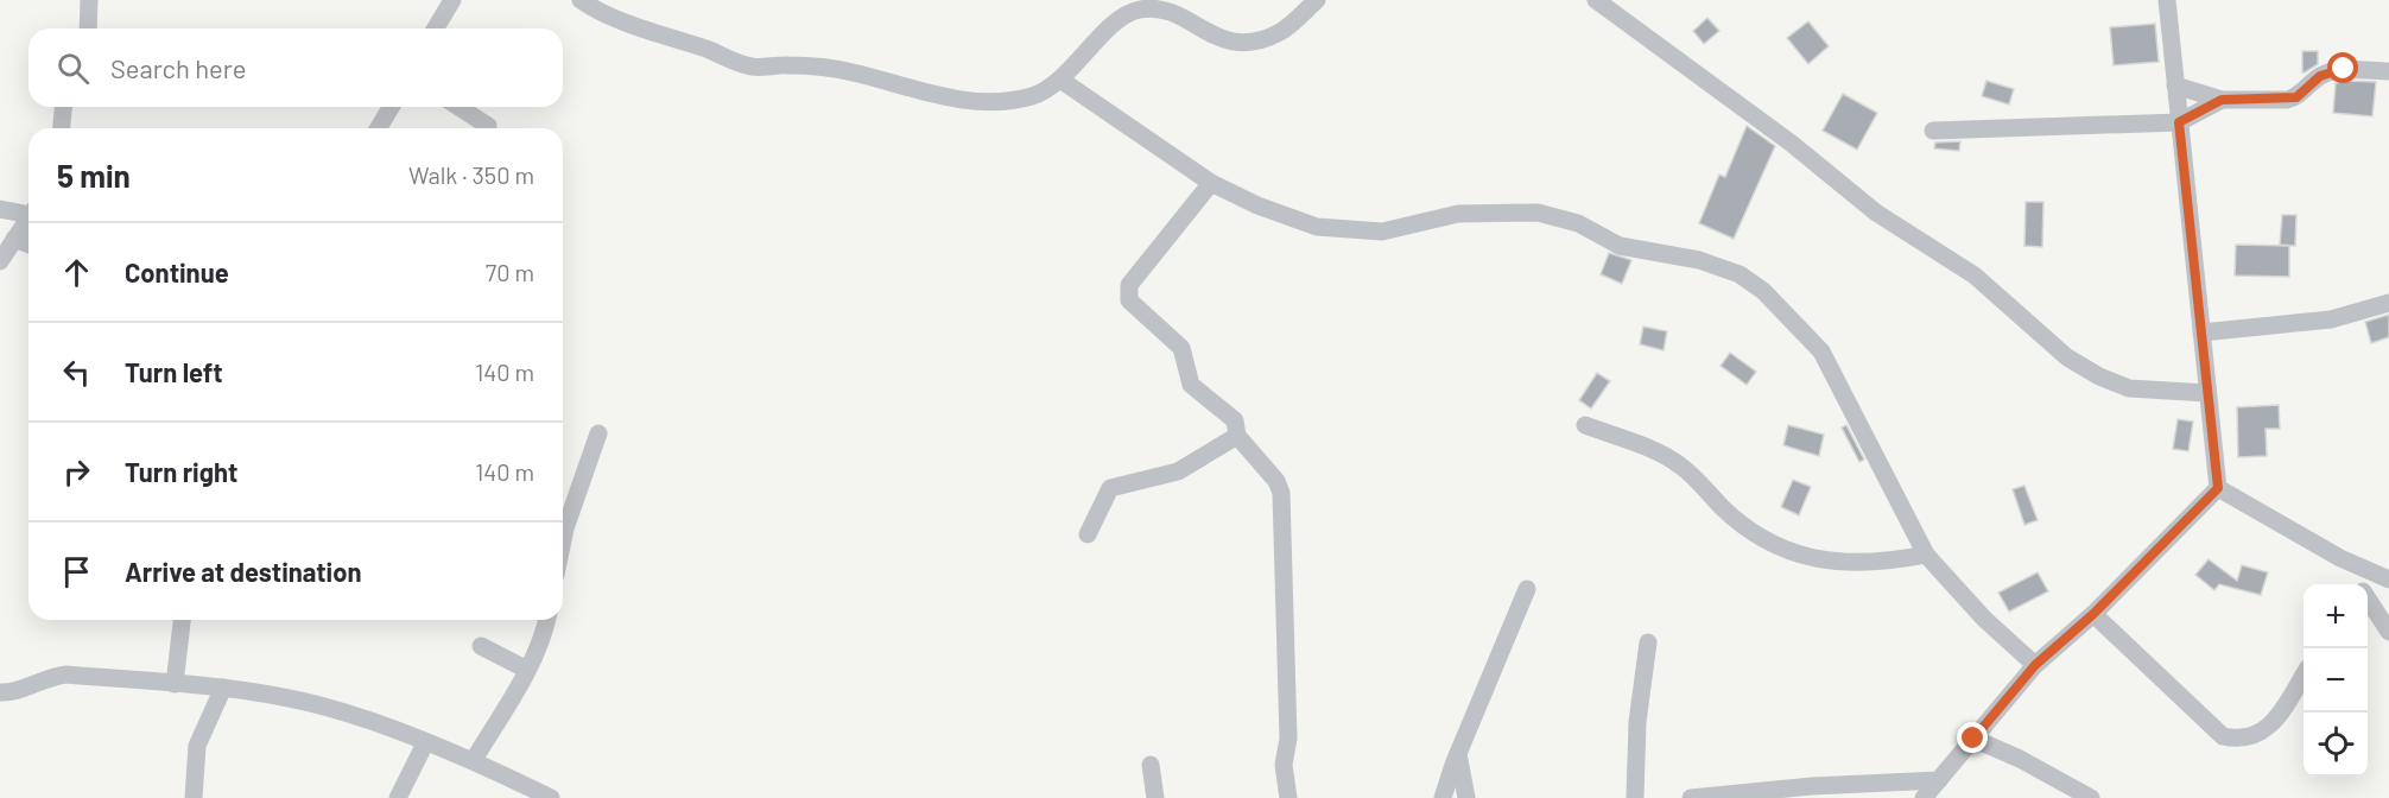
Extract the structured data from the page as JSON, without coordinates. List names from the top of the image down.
{
  "page": {
    "search": "Search here",
    "heading": ["5 min", "Walk · 350 m"],
    "list": [
      ["Continue", "70 m"],
      ["Turn left", "140 m"],
      ["Turn right", "140 m"],
      "Arrive at destination"
    ],
    "map_buttons": ["+", "−"]
  }
}
